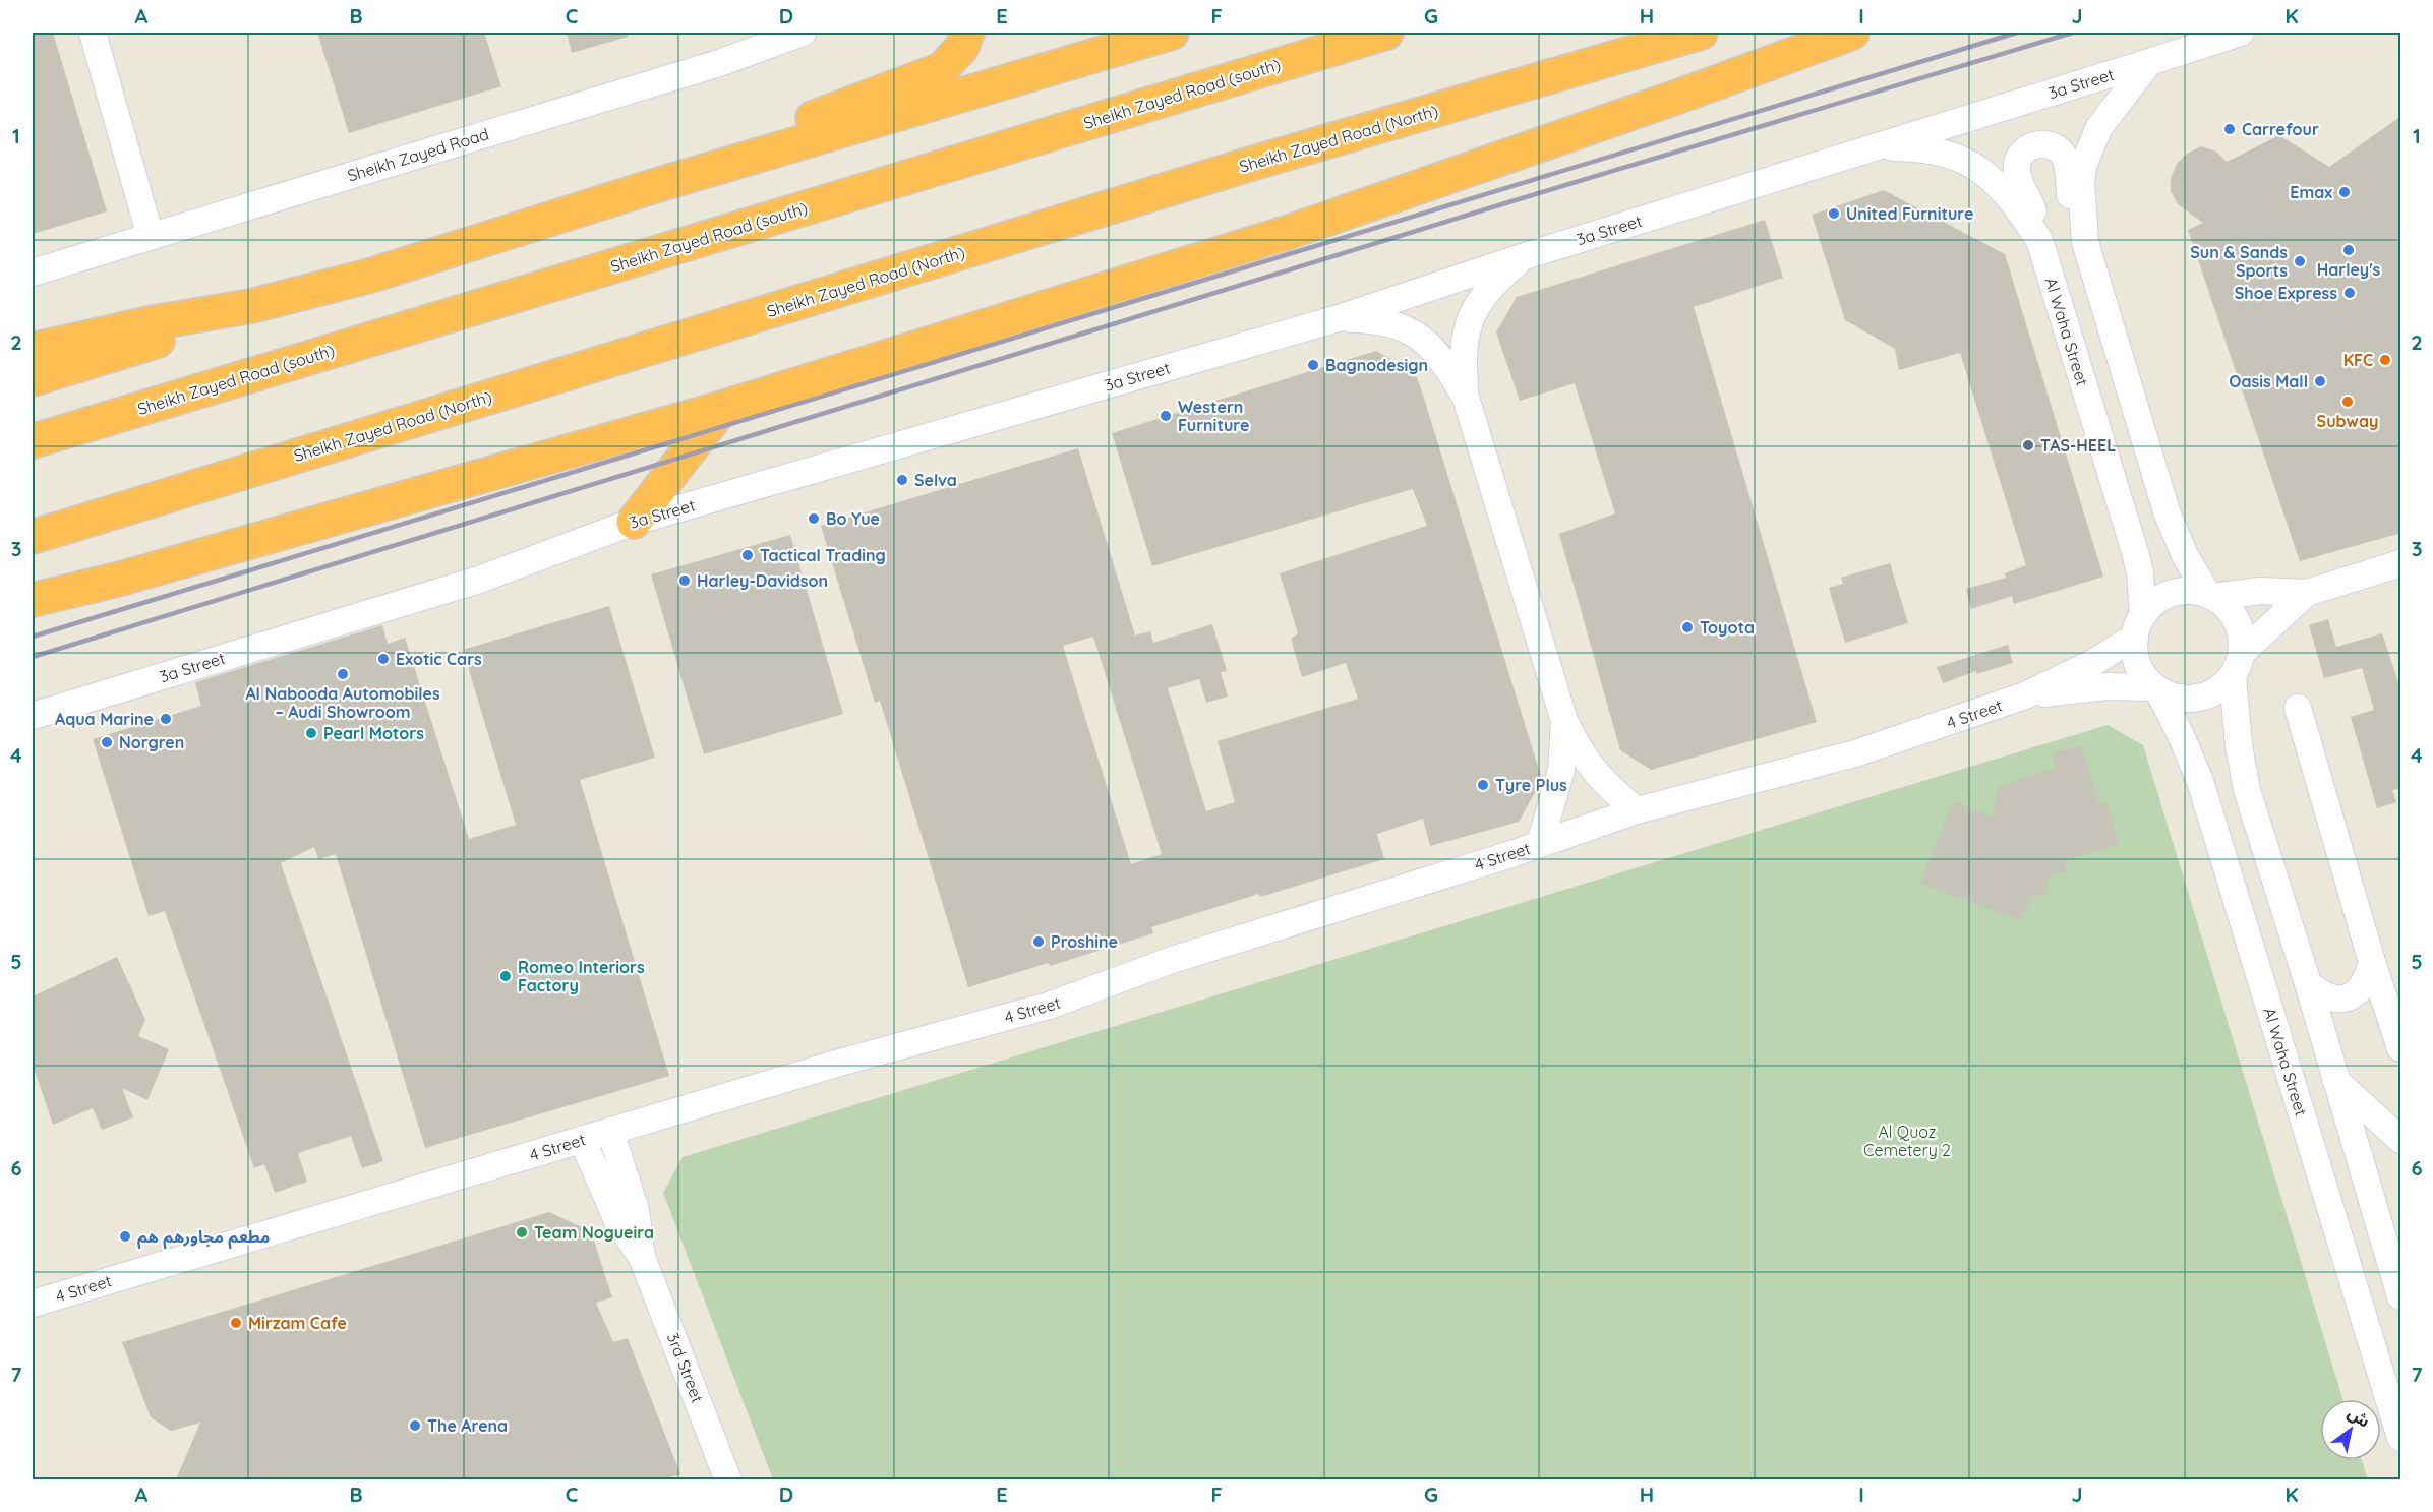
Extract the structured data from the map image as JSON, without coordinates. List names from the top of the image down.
{
  "streets": {
    "highway": ["Sheikh Zayed Road (south)", "Sheikh Zayed Road (North)"],
    "street": [
      "3a Street",
      "Sheikh Zayed Road",
      "Al Waha Street",
      "4 Street",
      "3rd Street"
    ]
  },
  "crossings": [
    ["3a Street", "Al Waha Street"],
    ["Al Waha Street", "4 Street"]
  ],
  "parks": ["Al Quoz Cemetery 2"],
  "places": [
    "Carrefour",
    "Emax",
    "United Furniture",
    "Harley's",
    "Sun & Sands Sports",
    "Shoe Express",
    "KFC",
    "Bagnodesign",
    "Oasis Mall",
    "Subway",
    "Western Furniture",
    "TAS-HEEL",
    "Selva",
    "Bo Yue",
    "Tactical Trading",
    "Harley-Davidson",
    "Toyota",
    "Exotic Cars",
    "Al Nabooda Automobiles – Audi Showroom",
    "Aqua Marine",
    "Pearl Motors",
    "Norgren",
    "Tyre Plus",
    "Proshine",
    "Romeo Interiors Factory",
    "Team Nogueira",
    "مطعم مجاورهم هم",
    "Mirzam Cafe",
    "The Arena"
  ],
  "north": "top right",
  "grid": {
    "columns": [
      "A",
      "B",
      "C",
      "D",
      "E",
      "F",
      "G",
      "H",
      "I",
      "J",
      "K"
    ],
    "rows": [
      "1",
      "2",
      "3",
      "4",
      "5",
      "6",
      "7"
    ]
  }
}
